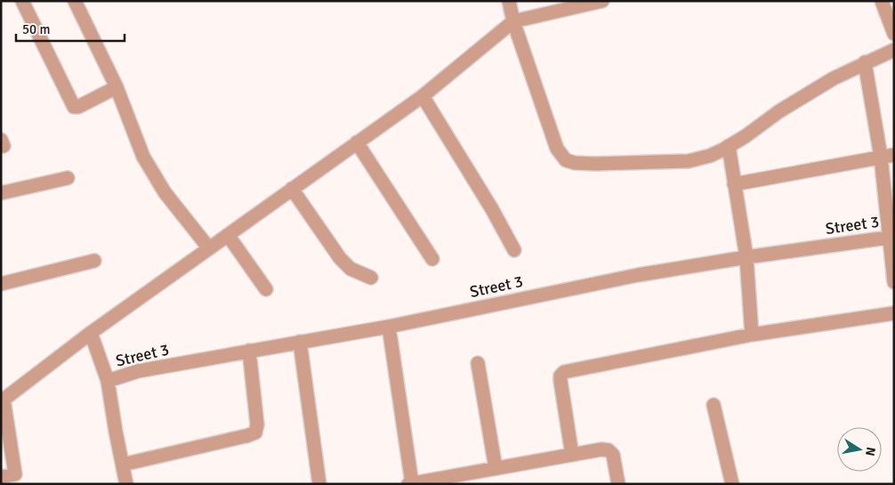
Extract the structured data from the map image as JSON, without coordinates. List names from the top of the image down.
{
  "streets": {
    "street": ["Street 3"]
  },
  "scale_bar": "50 m",
  "north": "right"
}
